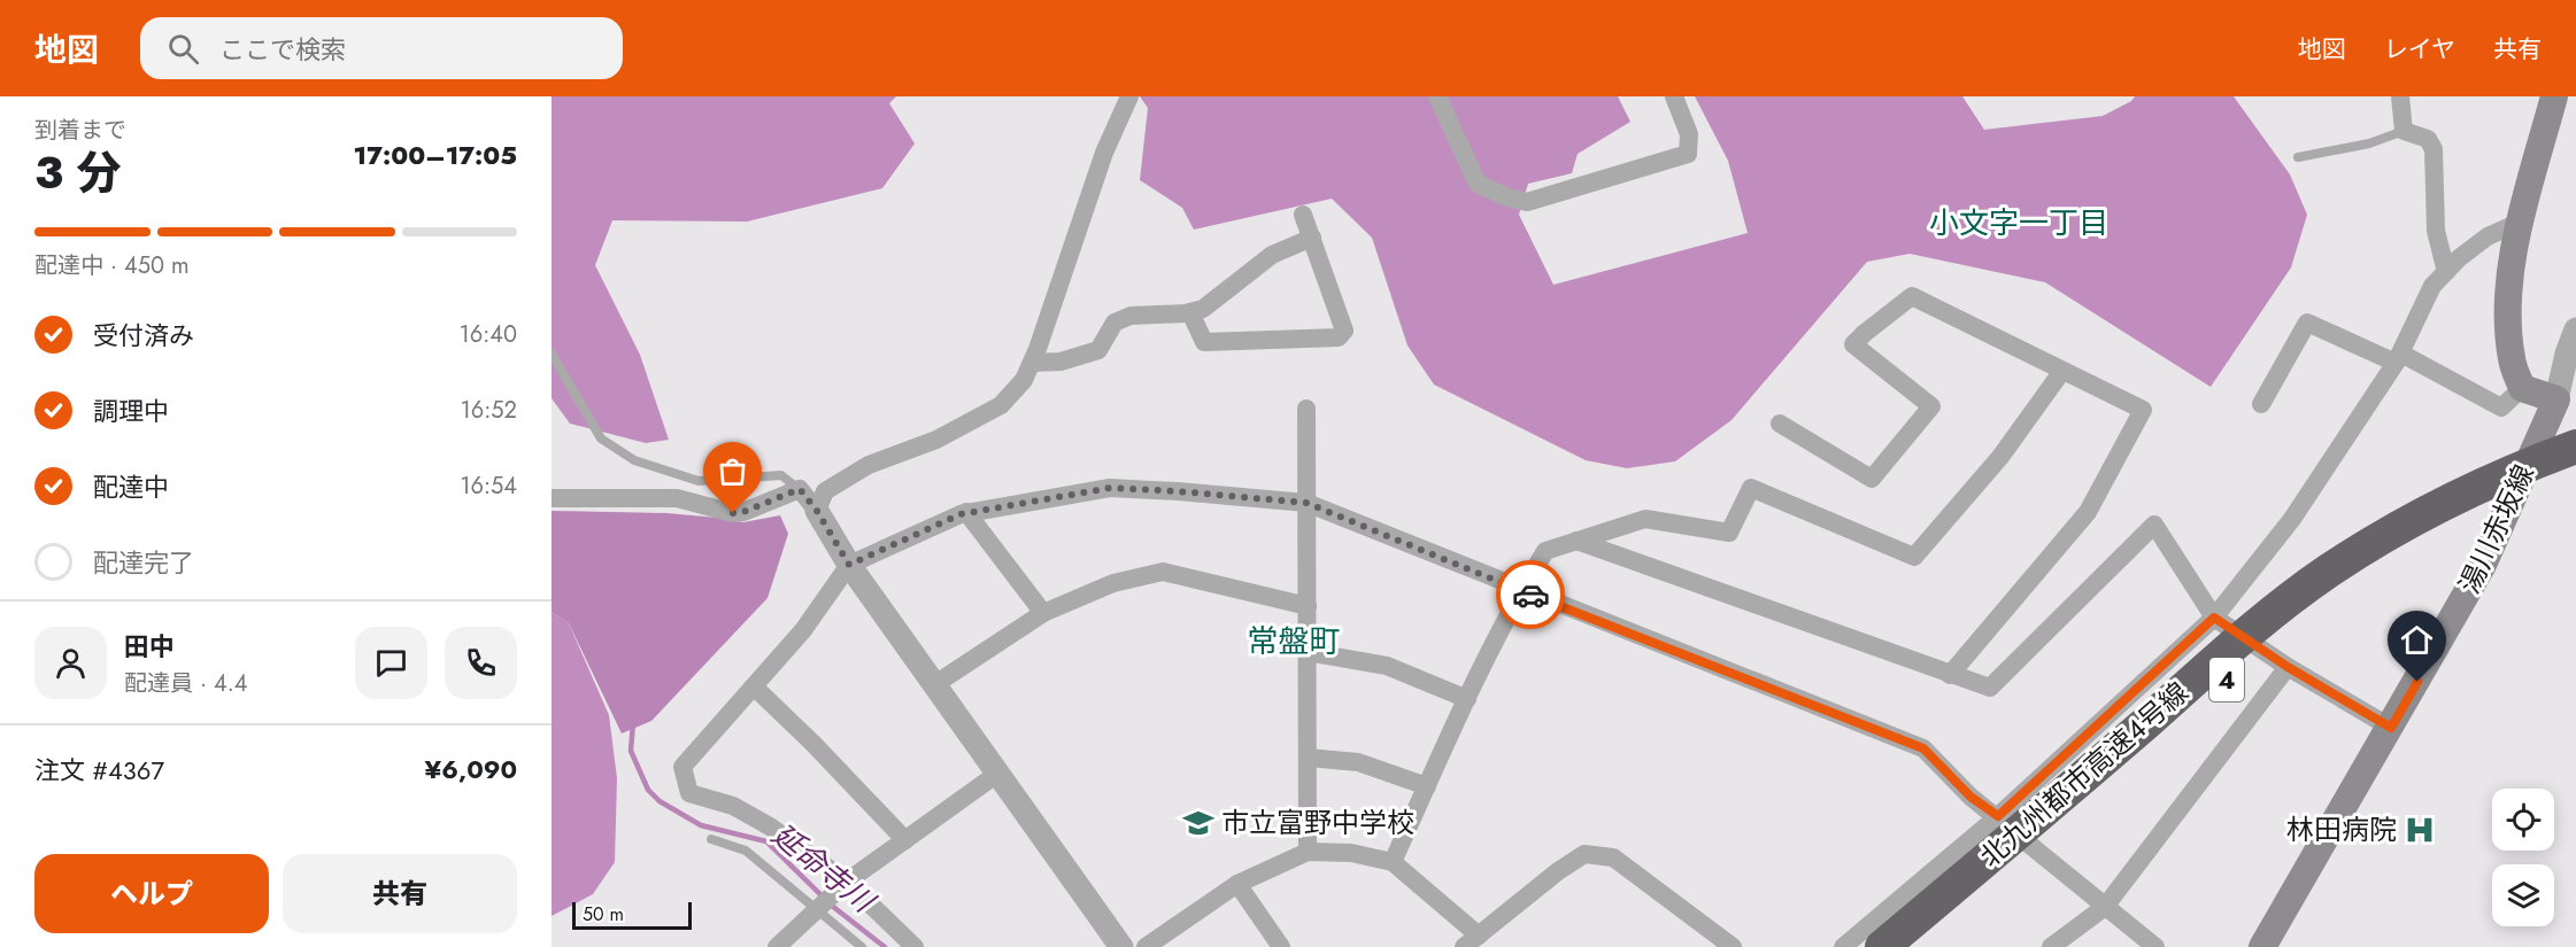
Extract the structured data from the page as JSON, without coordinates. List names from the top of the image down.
{
  "streets": {
    "highway": ["4", "北九州都市高速４号線"],
    "main road": ["湯川赤坂線"]
  },
  "districts": ["小文字一丁目", "常盤町"],
  "water": ["延命寺川"],
  "places": {
    "school or university": ["市立富野中学校"],
    "hospital": ["林田病院"]
  },
  "scale_bar": "50 m",
  "page": {
    "header": "地図",
    "search": "ここで検索",
    "nav": ["地図", "レイヤ", "共有"],
    "heading": ["3 分", "到着まで", "17:00–17:05"],
    "panel": [
      "田中",
      "配達員 · 4.4",
      "注文 #4367",
      "¥6,090"
    ],
    "bar": "配達中 · 450 m",
    "list": [
      ["受付済み", "16:40"],
      ["調理中", "16:52"],
      ["配達中", "16:54"],
      "配達完了"
    ],
    "buttons": ["ヘルプ", "共有"],
    "scale": "50 m"
  }
}
